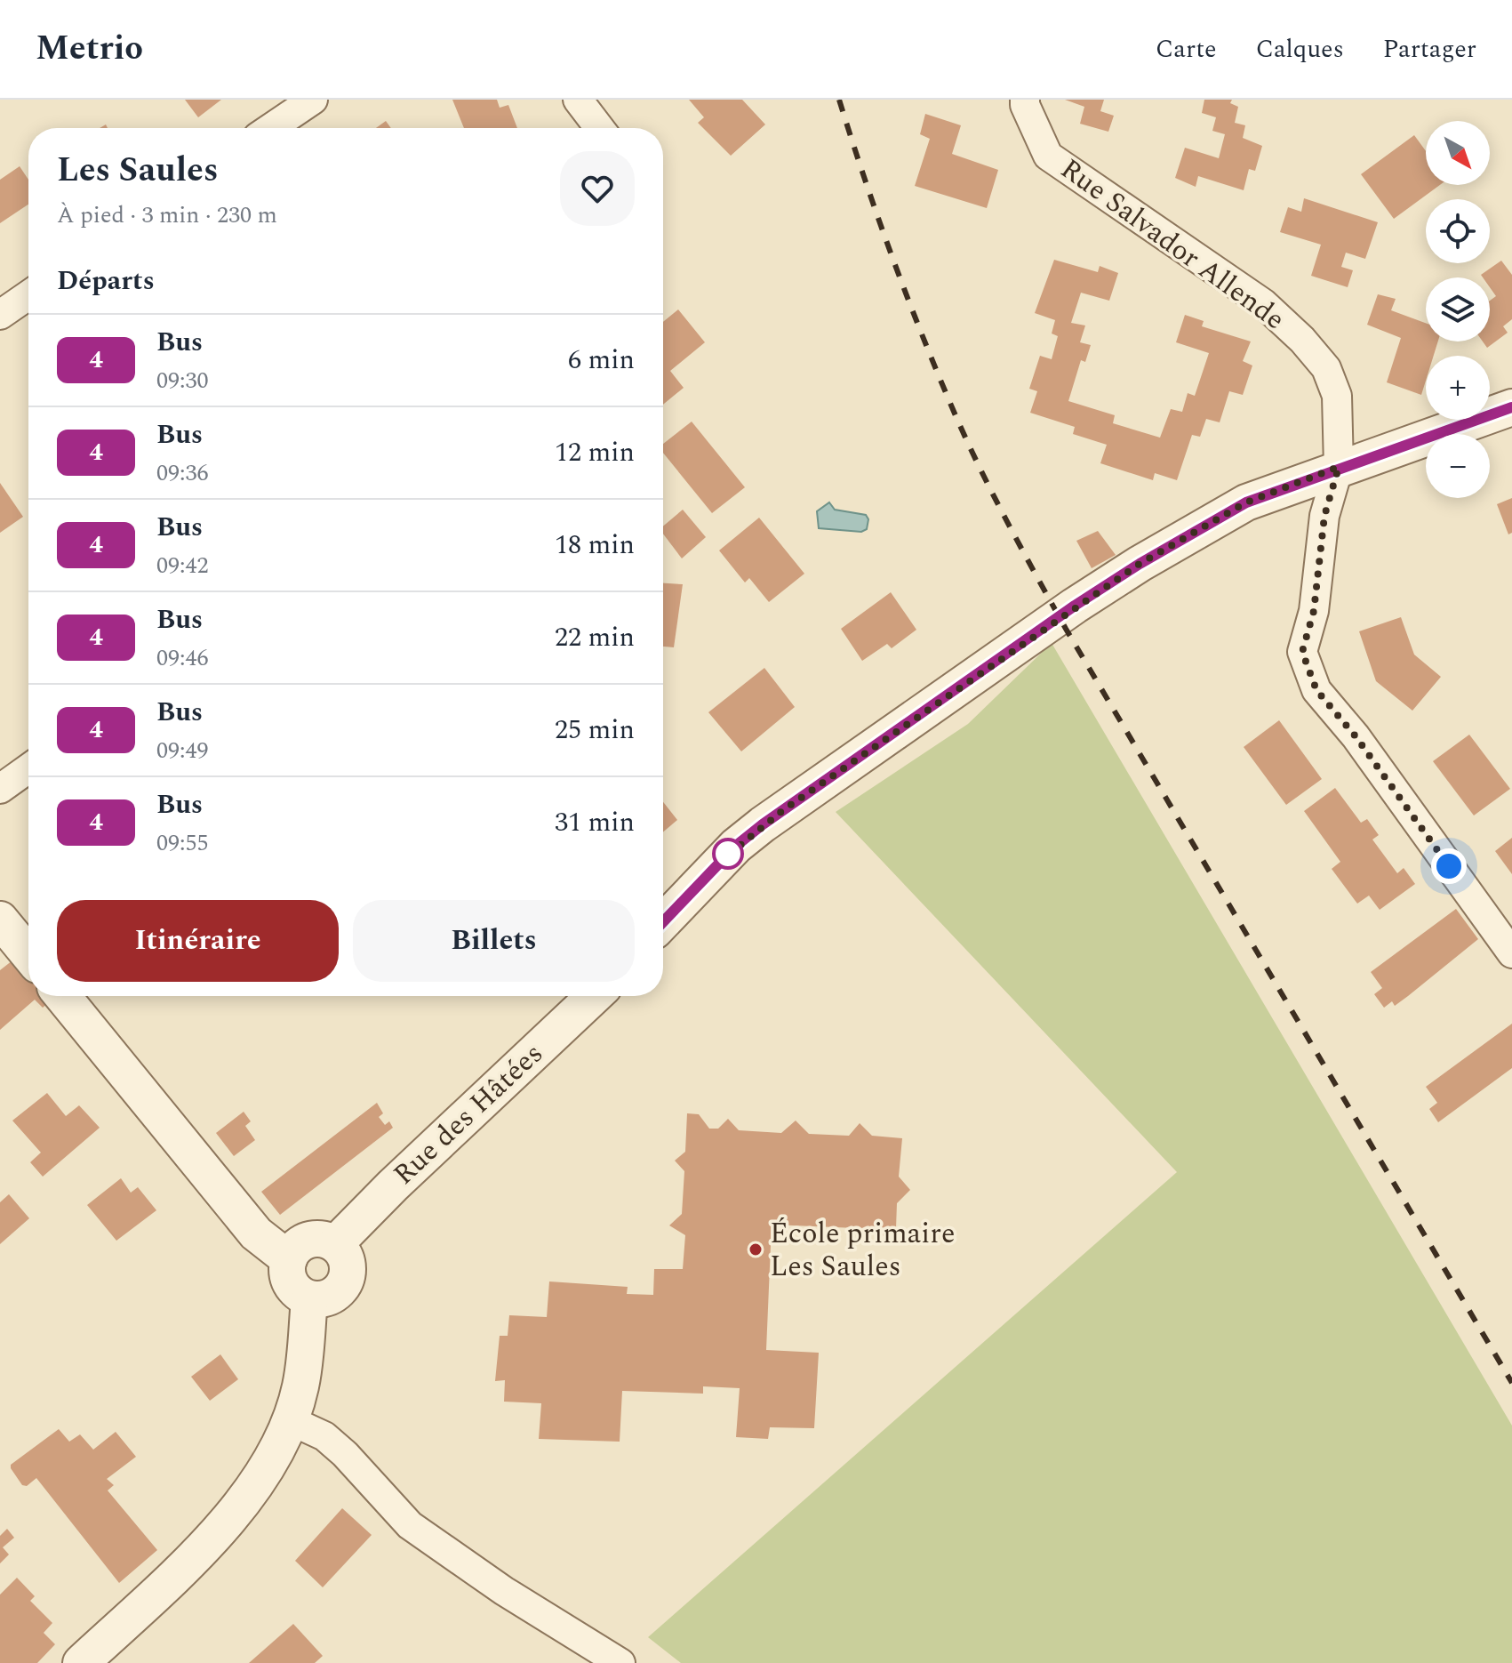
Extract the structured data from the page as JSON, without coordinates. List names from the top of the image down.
{
  "streets": {
    "street": ["Rue Salvador Allende", "Rue des Hâtées"]
  },
  "places": ["École primaire Les Saules"],
  "lines": ["bus line 4"],
  "north": "bottom right",
  "page": {
    "header": "Metrio",
    "nav": ["Carte", "Calques", "Partager"],
    "map_buttons": ["+", "−"],
    "heading": [
      ["Les Saules", "À pied · 3 min · 230 m"],
      "Départs"
    ],
    "list": [
      {
        "mark": "4",
        "name": "Bus",
        "note": "09:30",
        "value": "6 min"
      },
      {
        "mark": "4",
        "name": "Bus",
        "note": "09:36",
        "value": "12 min"
      },
      {
        "mark": "4",
        "name": "Bus",
        "note": "09:42",
        "value": "18 min"
      },
      {
        "mark": "4",
        "name": "Bus",
        "note": "09:46",
        "value": "22 min"
      },
      {
        "mark": "4",
        "name": "Bus",
        "note": "09:49",
        "value": "25 min"
      },
      {
        "mark": "4",
        "name": "Bus",
        "note": "09:55",
        "value": "31 min"
      }
    ],
    "buttons": ["Itinéraire", "Billets"]
  }
}
